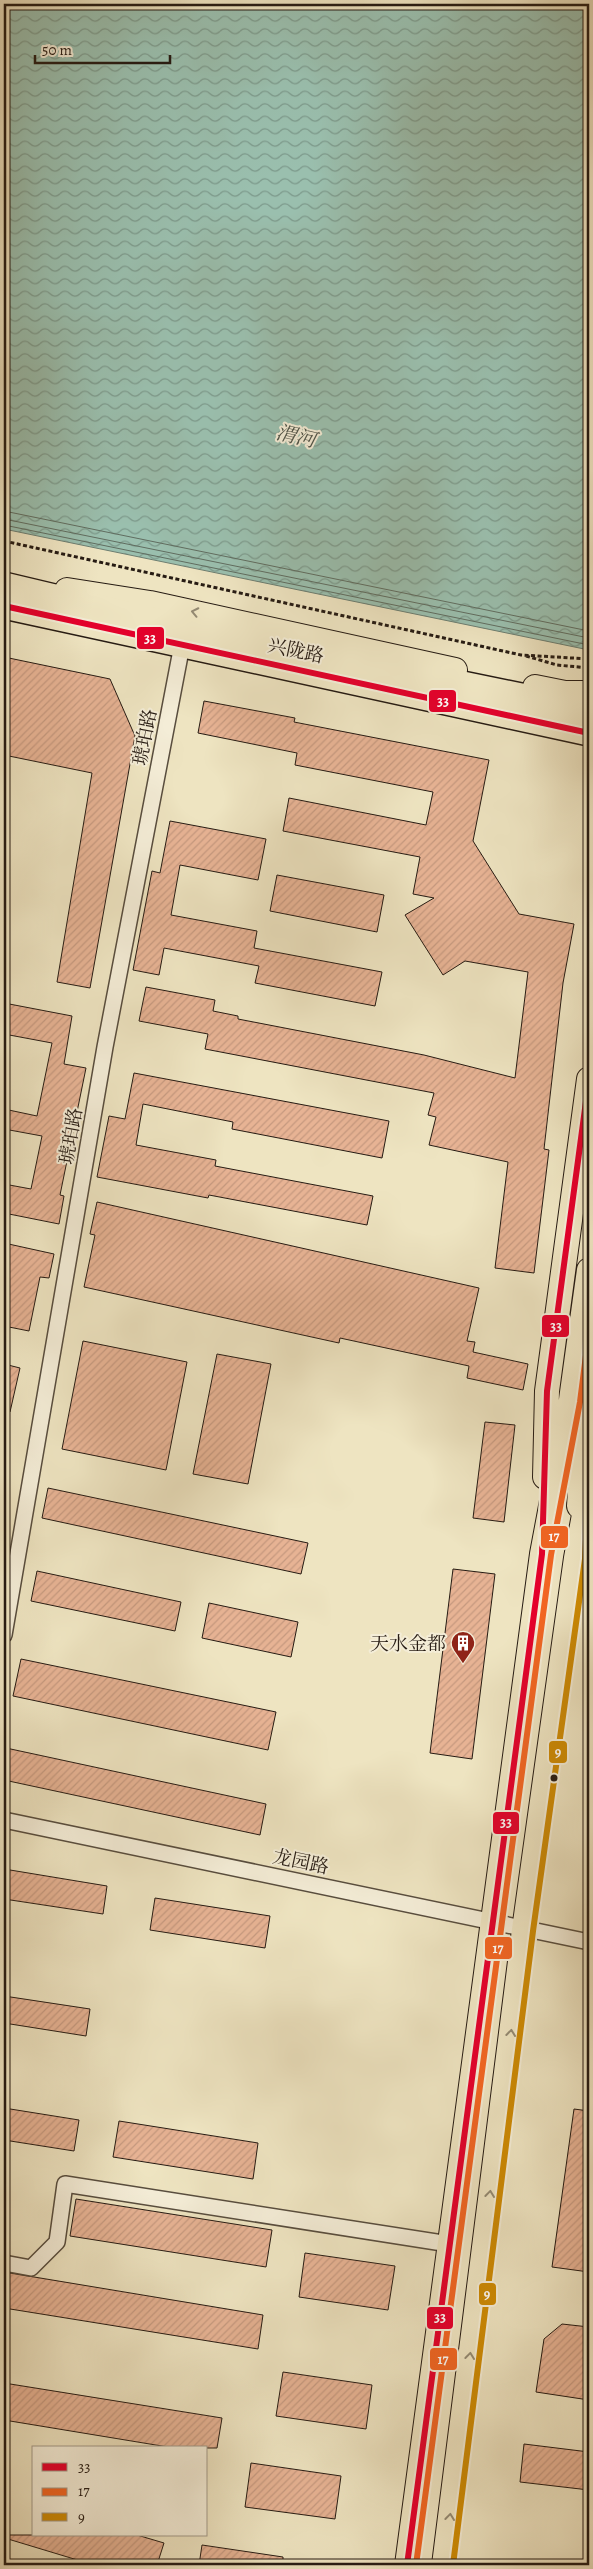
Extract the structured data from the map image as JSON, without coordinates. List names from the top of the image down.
{
  "streets": {
    "highway": ["兴陇路"],
    "street": ["琥珀路", "龙园路"]
  },
  "crossings": [
    ["兴陇路", "琥珀路"]
  ],
  "water": ["渭河"],
  "places": {
    "building": ["天水金都"]
  },
  "lines": ["transit line 33", "transit line 17", "transit line 9"],
  "legend": ["33", "17", "9"],
  "scale_bar": "50 m"
}
